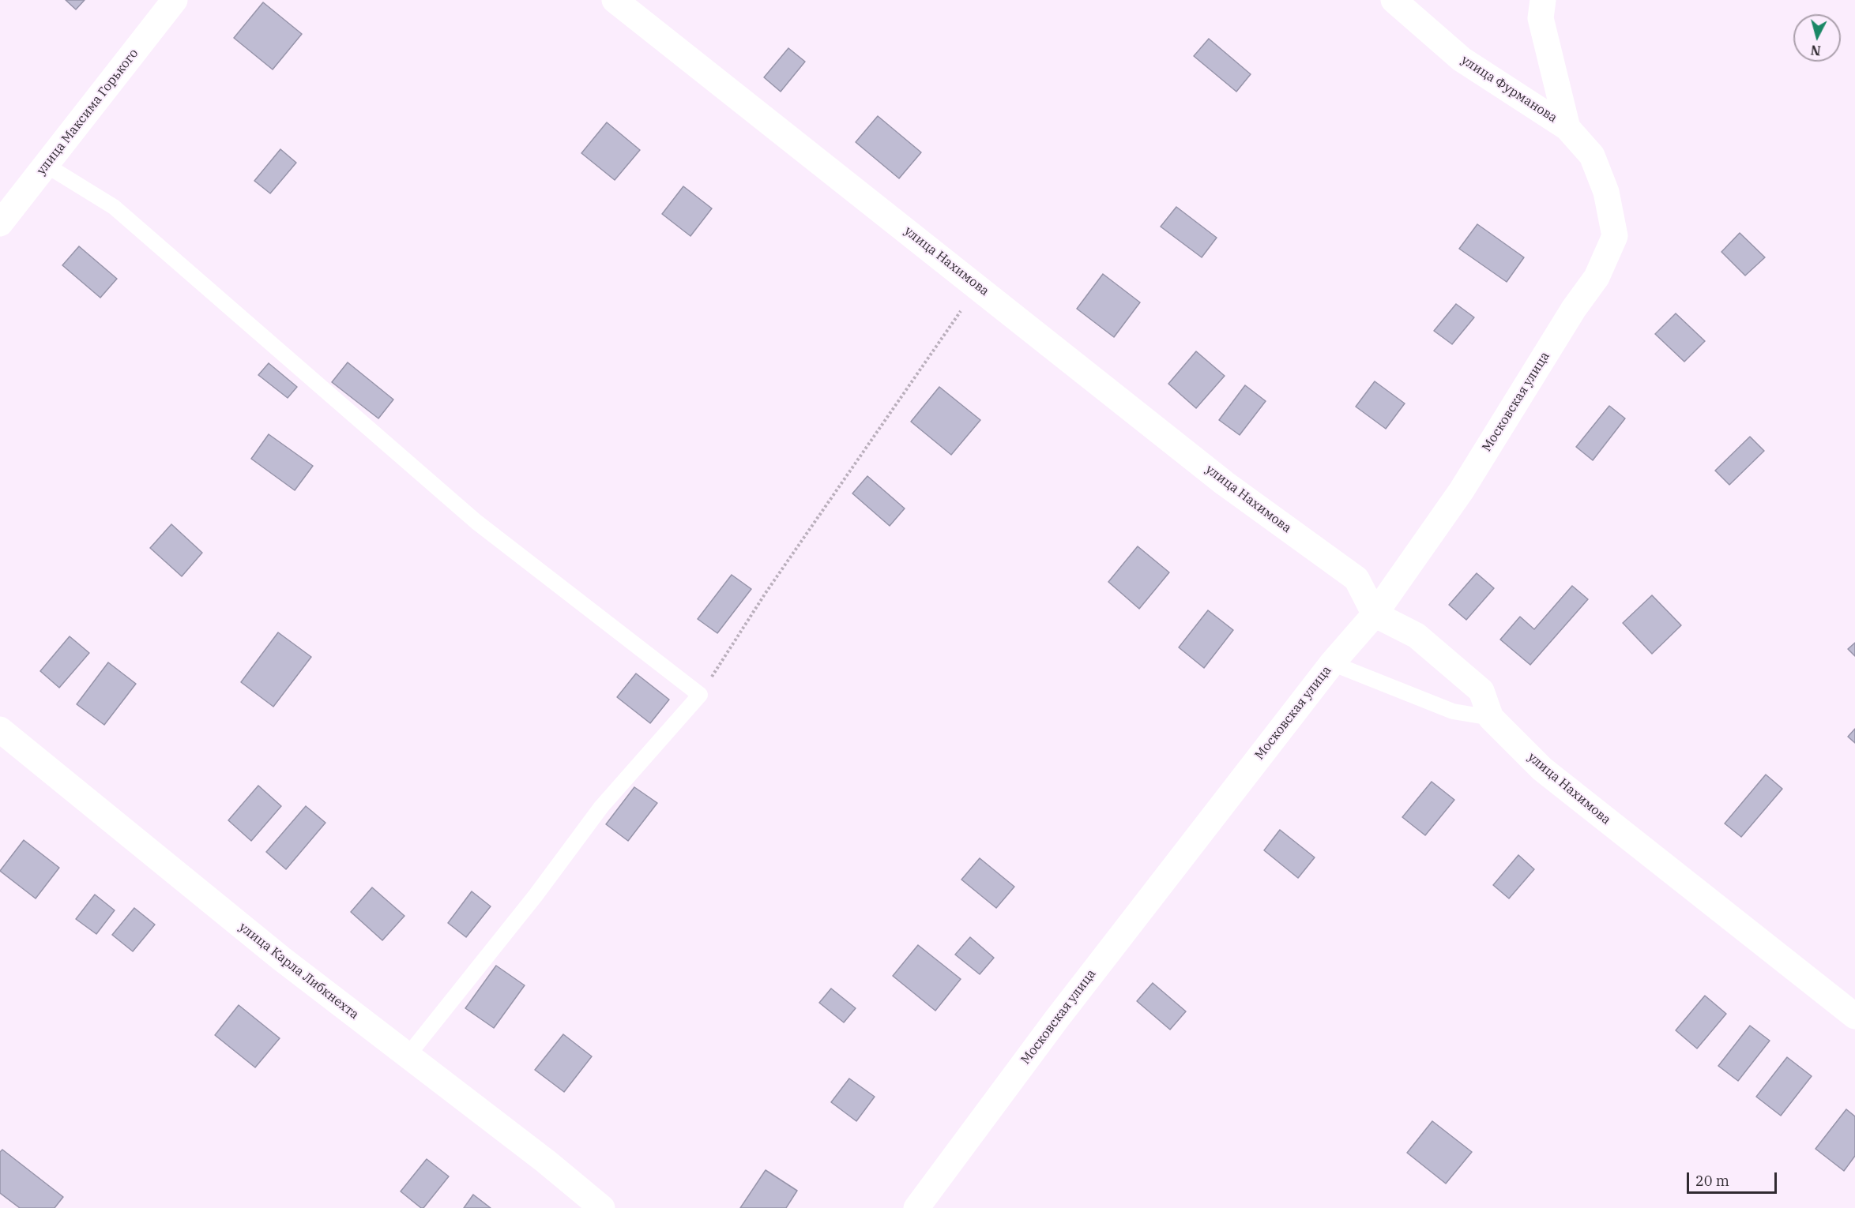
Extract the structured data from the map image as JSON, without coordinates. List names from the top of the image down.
{
  "streets": {
    "street": [
      "улица Фурманова",
      "улица Максима Горького",
      "улица Нахимова",
      "Московская улица",
      "улица Карла Либкнехта"
    ]
  },
  "crossings": [
    ["улица Фурманова", "Московская улица"],
    ["улица Нахимова", "Московская улица"]
  ],
  "scale_bar": "20 m",
  "north": "bottom"
}
